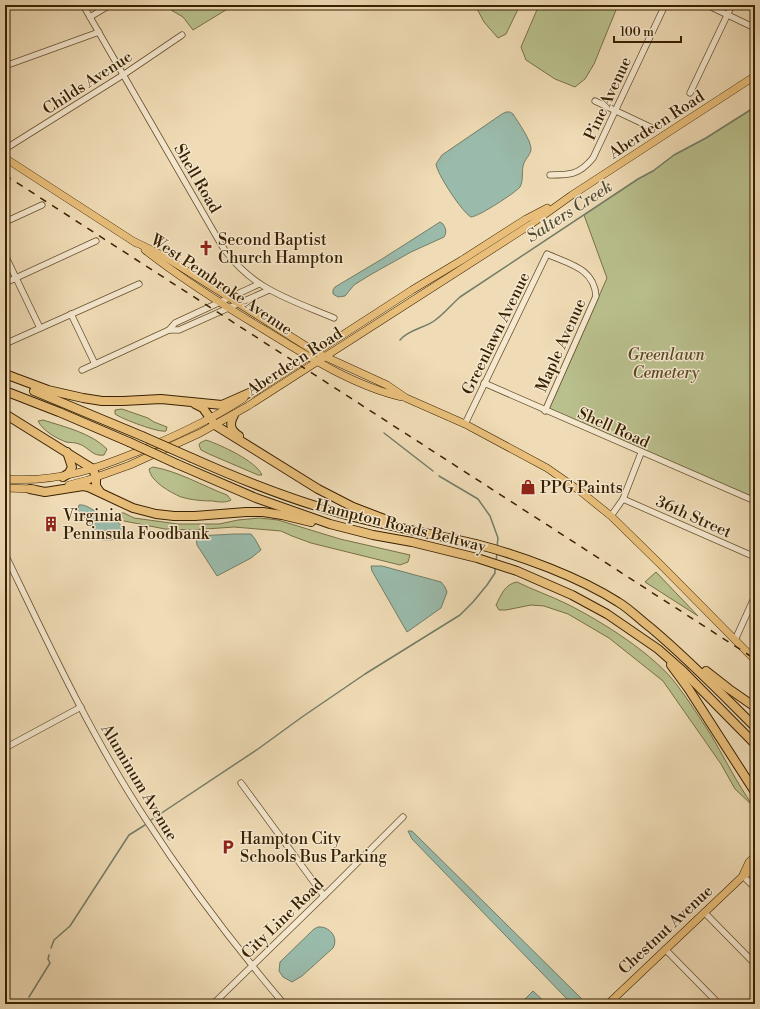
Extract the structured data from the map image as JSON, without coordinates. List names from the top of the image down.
{
  "streets": {
    "highway": ["Hampton Roads Beltway"],
    "main road": ["Aberdeen Road", "West Pembroke Avenue", "Chestnut Avenue"],
    "street": [
      "Childs Avenue",
      "Pine Avenue",
      "Shell Road",
      "Greenlawn Avenue",
      "Maple Avenue",
      "36th Street",
      "Aluminum Avenue",
      "City Line Road"
    ]
  },
  "crossings": [
    ["Childs Avenue", "Shell Road"],
    ["Aberdeen Road", "West Pembroke Avenue"],
    ["Shell Road", "Greenlawn Avenue"],
    ["Shell Road", "Maple Avenue"],
    ["West Pembroke Avenue", "Greenlawn Avenue"],
    ["Greenlawn Avenue", "Maple Avenue"],
    ["Aluminum Avenue", "City Line Road"]
  ],
  "water": ["Salters Creek"],
  "parks": ["Greenlawn Cemetery"],
  "places": {
    "church": ["Second Baptist Church Hampton"],
    "shop": ["PPG Paints"],
    "building": ["Virginia Peninsula Foodbank"],
    "parking": ["Hampton City Schools Bus Parking"]
  },
  "scale_bar": "100 m"
}
